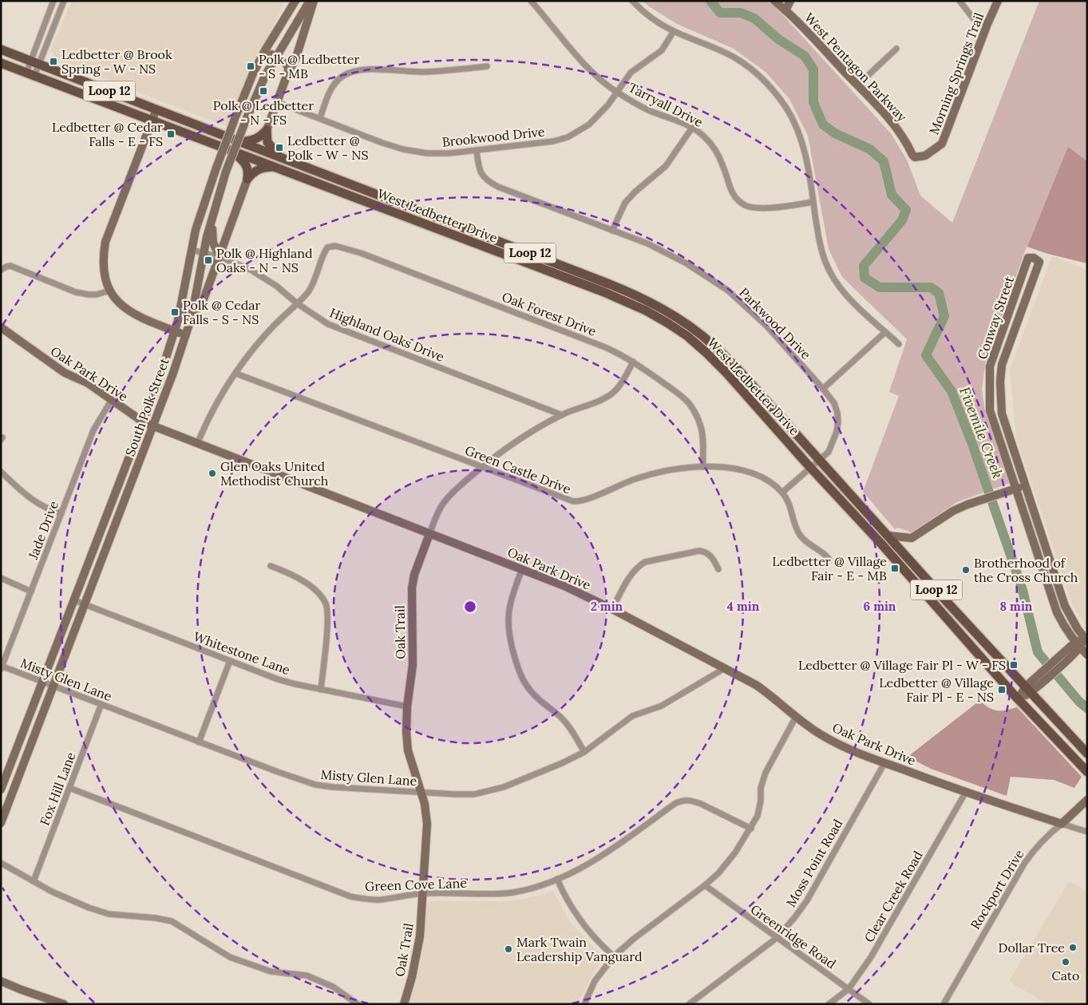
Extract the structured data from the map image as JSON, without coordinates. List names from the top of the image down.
{
  "streets": {
    "main road": ["Loop 12", "West Ledbetter Drive"],
    "street": [
      "West Pentagon Parkway",
      "Morning Springs Trail",
      "Tarryall Drive",
      "Brookwood Drive",
      "Oak Forest Drive",
      "Conway Street",
      "Parkwood Drive",
      "Highland Oaks Drive",
      "Oak Park Drive",
      "South Polk Street",
      "Green Castle Drive",
      "Jade Drive",
      "Oak Trail",
      "Whitestone Lane",
      "Misty Glen Lane",
      "Fox Hill Lane",
      "Moss Point Road",
      "Green Cove Lane",
      "Rockport Drive",
      "Clear Creek Road",
      "Greenridge Road"
    ]
  },
  "crossings": [
    ["West Pentagon Parkway", "Morning Springs Trail"],
    ["Tarryall Drive", "Brookwood Drive"],
    ["Brookwood Drive", "Parkwood Drive"],
    ["West Ledbetter Drive", "Parkwood Drive"],
    ["Oak Forest Drive", "Highland Oaks Drive"],
    ["Oak Forest Drive", "Green Castle Drive"],
    ["Oak Forest Drive", "Oak Trail"],
    ["Parkwood Drive", "Green Castle Drive"],
    ["Highland Oaks Drive", "South Polk Street"],
    ["Highland Oaks Drive", "Oak Trail"],
    ["Oak Park Drive", "South Polk Street"],
    ["Oak Park Drive", "Jade Drive"],
    ["Oak Park Drive", "Oak Trail"],
    ["Oak Park Drive", "Misty Glen Lane"],
    ["Oak Park Drive", "Moss Point Road"],
    ["Oak Park Drive", "Rockport Drive"],
    ["Oak Park Drive", "Clear Creek Road"],
    ["South Polk Street", "Whitestone Lane"],
    ["South Polk Street", "Misty Glen Lane"],
    ["Green Castle Drive", "Oak Trail"],
    ["Jade Drive", "Misty Glen Lane"],
    ["Oak Trail", "Whitestone Lane"],
    ["Oak Trail", "Misty Glen Lane"],
    ["Oak Trail", "Green Cove Lane"],
    ["Misty Glen Lane", "Fox Hill Lane"],
    ["Fox Hill Lane", "Green Cove Lane"],
    ["Moss Point Road", "Greenridge Road"],
    ["Clear Creek Road", "Greenridge Road"]
  ],
  "water": ["Fivemile Creek"],
  "places": {
    "transit": [
      "Ledbetter @ Brook Spring - W - NS",
      "Polk @ Ledbetter - S - MB",
      "Polk @ Ledbetter - N - FS",
      "Ledbetter @ Cedar Falls - E - FS",
      "Ledbetter @ Polk - W - NS",
      "Polk @ Highland Oaks - N - NS",
      "Polk @ Cedar Falls - S - NS",
      "Ledbetter @ Village Fair - E - MB",
      "Ledbetter @ Village Fair Pl - W - FS",
      "Ledbetter @ Village Fair Pl - E - NS"
    ],
    "other": [
      "Glen Oaks United Methodist Church",
      "Brotherhood of the Cross Church",
      "Dollar Tree",
      "Mark Twain Leadership Vanguard",
      "Cato"
    ]
  },
  "rings": [
    "2 min",
    "4 min",
    "6 min",
    "8 min"
  ]
}
